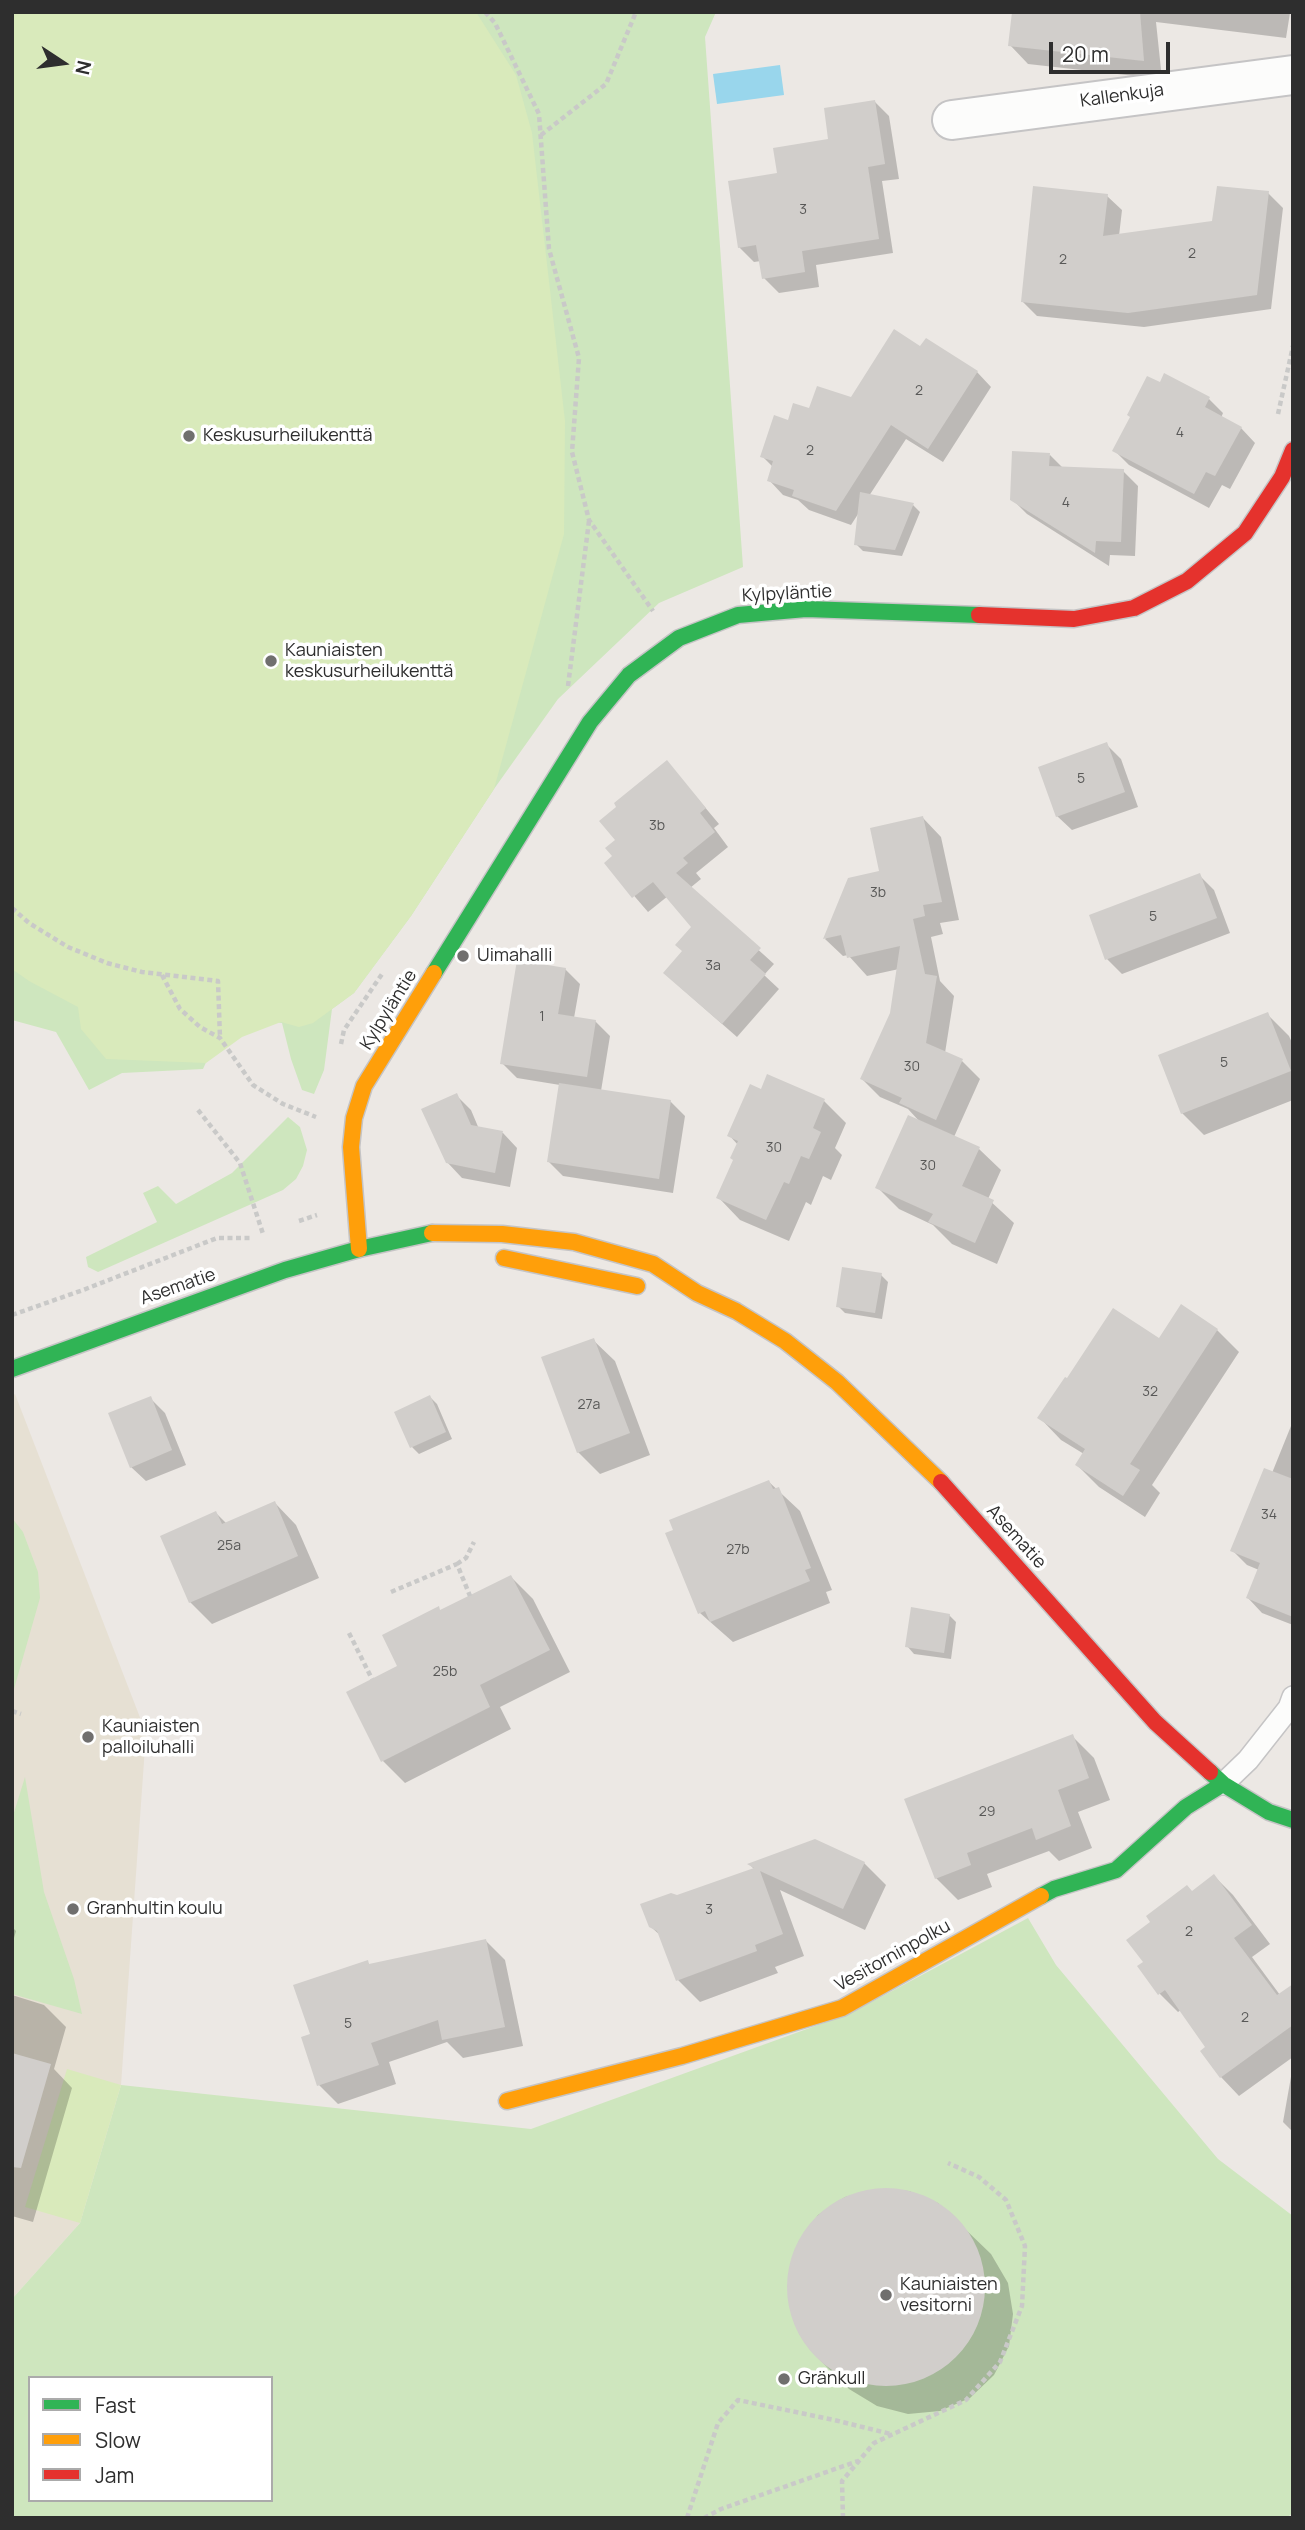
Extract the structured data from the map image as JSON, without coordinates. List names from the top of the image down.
{
  "streets": {
    "street": [
      "Kallenkuja",
      "Kylpyläntie",
      "Asematie",
      "Vesitorninpolku"
    ]
  },
  "crossings": [
    ["Kylpyläntie", "Asematie"],
    ["Asematie", "Vesitorninpolku"]
  ],
  "places": [
    "Keskusurheilukenttä",
    "Kauniaisten keskusurheilukenttä",
    "Uimahalli",
    "Kauniaisten palloiluhalli",
    "Granhultin koulu",
    "Kauniaisten vesitorni",
    "Gränkull"
  ],
  "house_numbers": [
    "3",
    "2",
    "2",
    "2",
    "4",
    "2",
    "4",
    "5",
    "3b",
    "3b",
    "5",
    "3a",
    "1",
    "5",
    "30",
    "30",
    "30",
    "32",
    "27a",
    "34",
    "25a",
    "27b",
    "25b",
    "29",
    "3",
    "2",
    "2",
    "5"
  ],
  "legend": ["Fast", "Slow", "Jam"],
  "scale_bar": "20 m",
  "north": "right"
}
